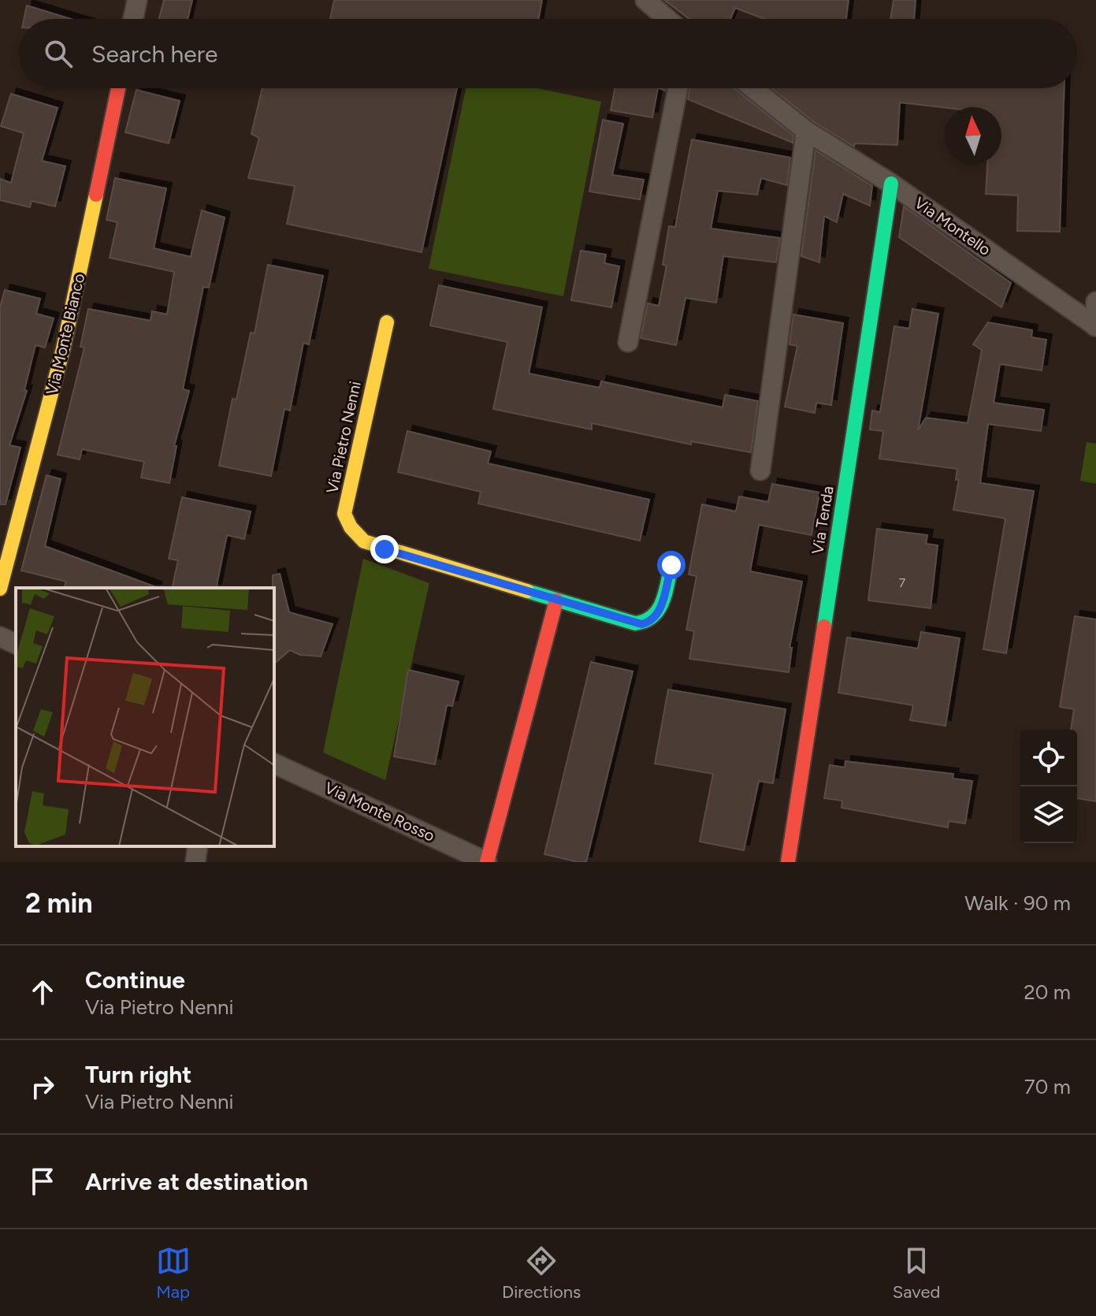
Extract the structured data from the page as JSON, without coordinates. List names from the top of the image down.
{
  "streets": {
    "street": [
      "Via Montello",
      "Via Monte Bianco",
      "Via Pietro Nenni",
      "Via Tenda",
      "Via Monte Rosso"
    ]
  },
  "crossings": [
    ["Via Montello", "Via Tenda"]
  ],
  "house_numbers": ["7"],
  "north": "top",
  "page": {
    "search": "Search here",
    "heading": ["2 min", "Walk · 90 m"],
    "list": [
      ["Continue", "Via Pietro Nenni", "20 m"],
      ["Turn right", "Via Pietro Nenni", "70 m"],
      "Arrive at destination"
    ],
    "nav": ["Map", "Directions", "Saved"]
  }
}
